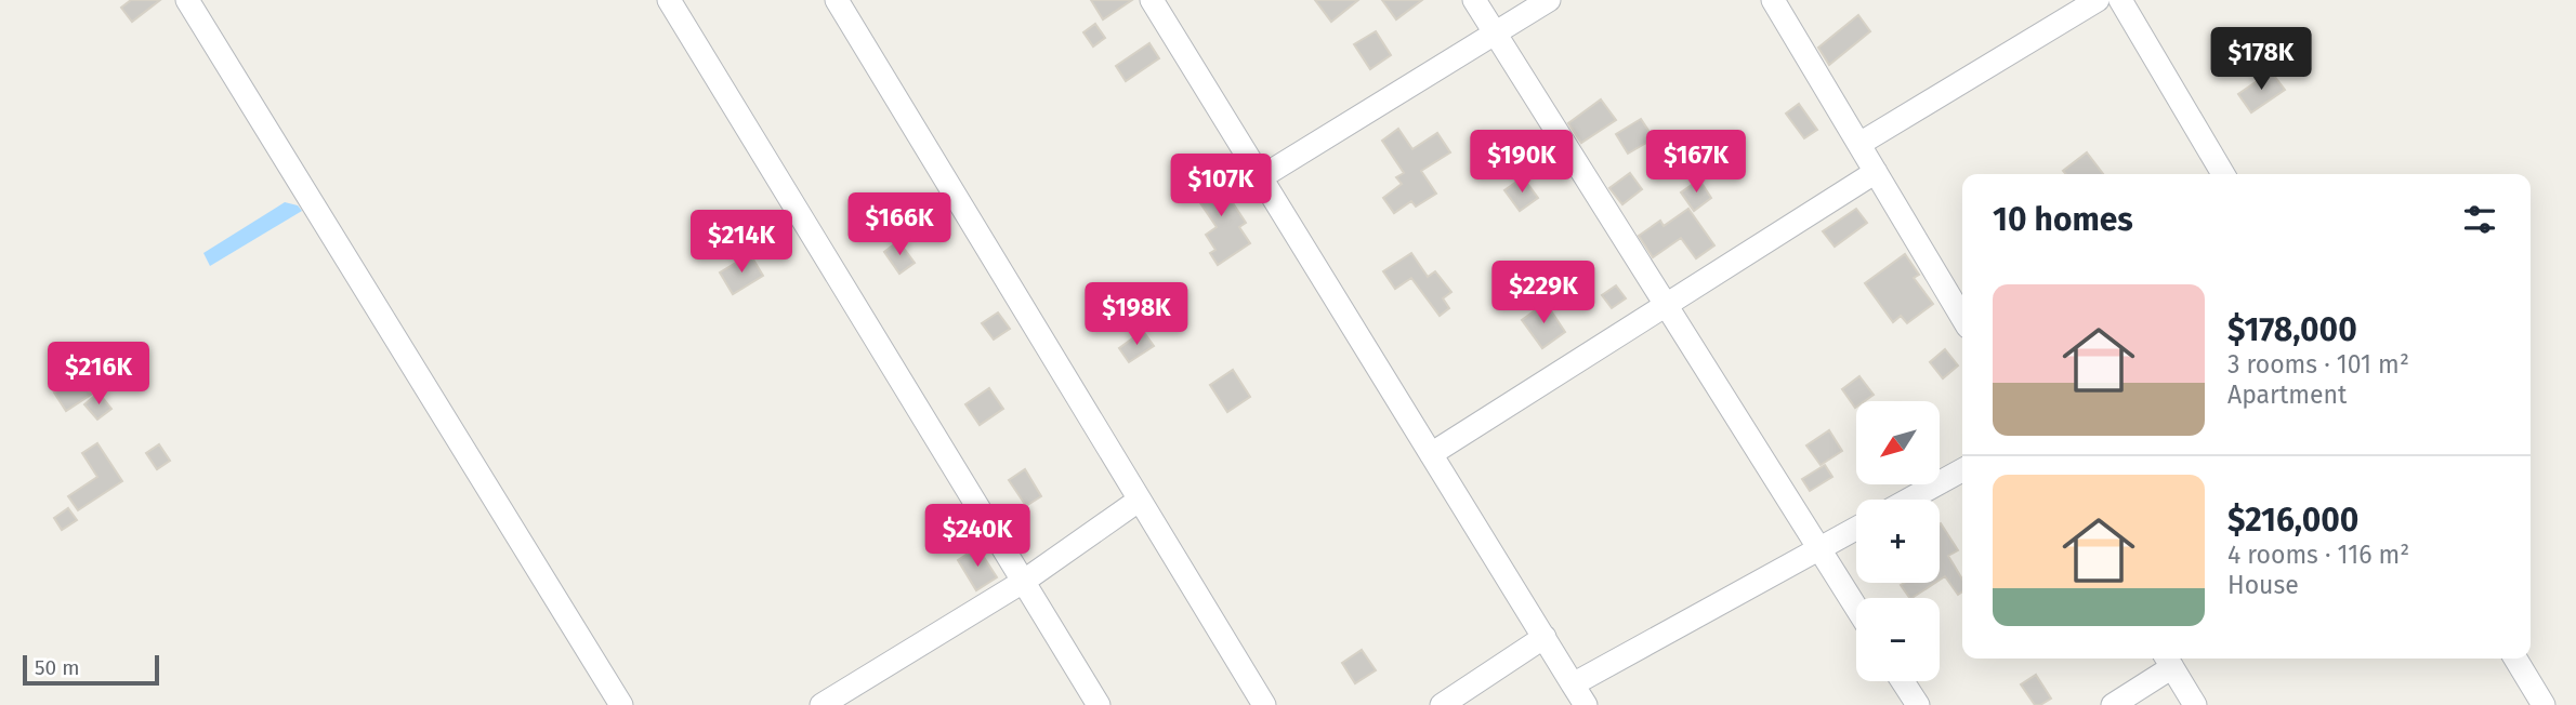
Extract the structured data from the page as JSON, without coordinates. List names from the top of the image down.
{
  "scale_bar": "50 m",
  "north": "bottom left",
  "page": {
    "price": [
      "$178K",
      "$190K",
      "$167K",
      "$107K",
      "$166K",
      "$214K",
      "$229K",
      "$198K",
      "$216K",
      "$240K"
    ],
    "heading": "10 homes",
    "list": [
      {
        "name": "$178,000",
        "note": "3 rooms · 101 m² · Apartment"
      },
      {
        "name": "$216,000",
        "note": "4 rooms · 116 m² · House"
      }
    ],
    "map_buttons": ["+", "−"],
    "scale": "50 m"
  }
}
